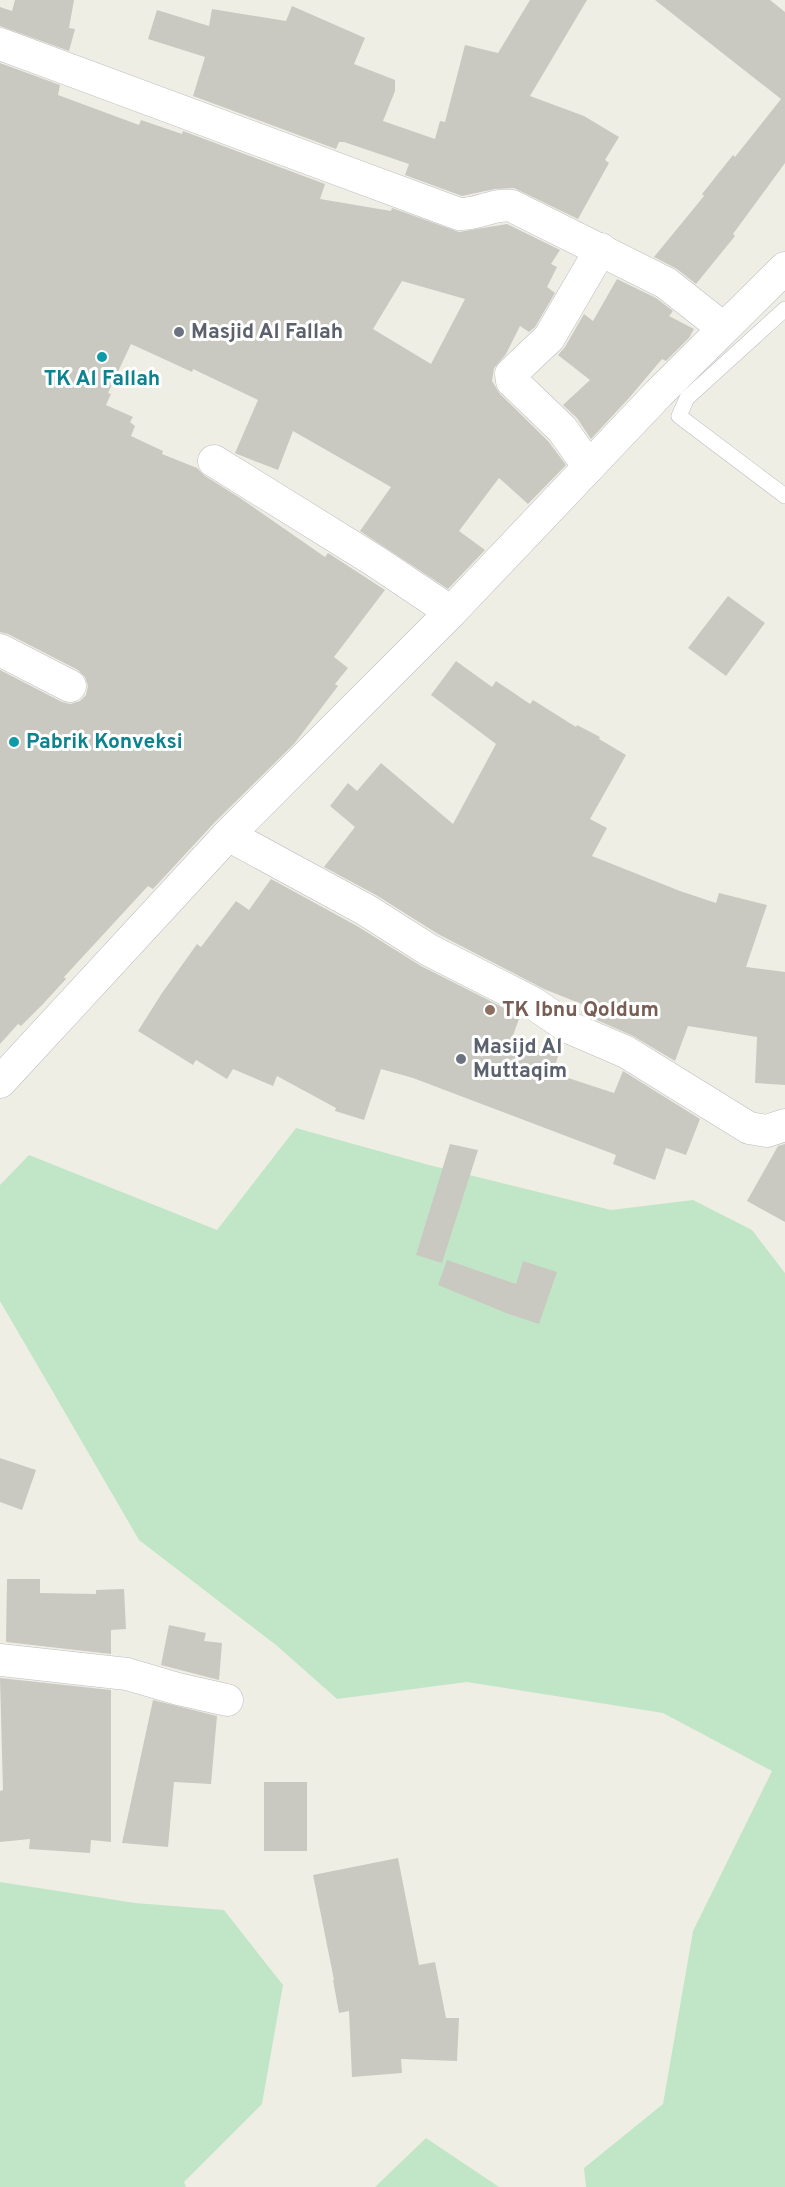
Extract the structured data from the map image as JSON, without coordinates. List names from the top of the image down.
{
  "places": [
    "Masjid Al Fallah",
    "TK Al Fallah",
    "Pabrik Konveksi",
    "TK Ibnu Qoldum",
    "Masijd Al Muttaqim"
  ]
}
